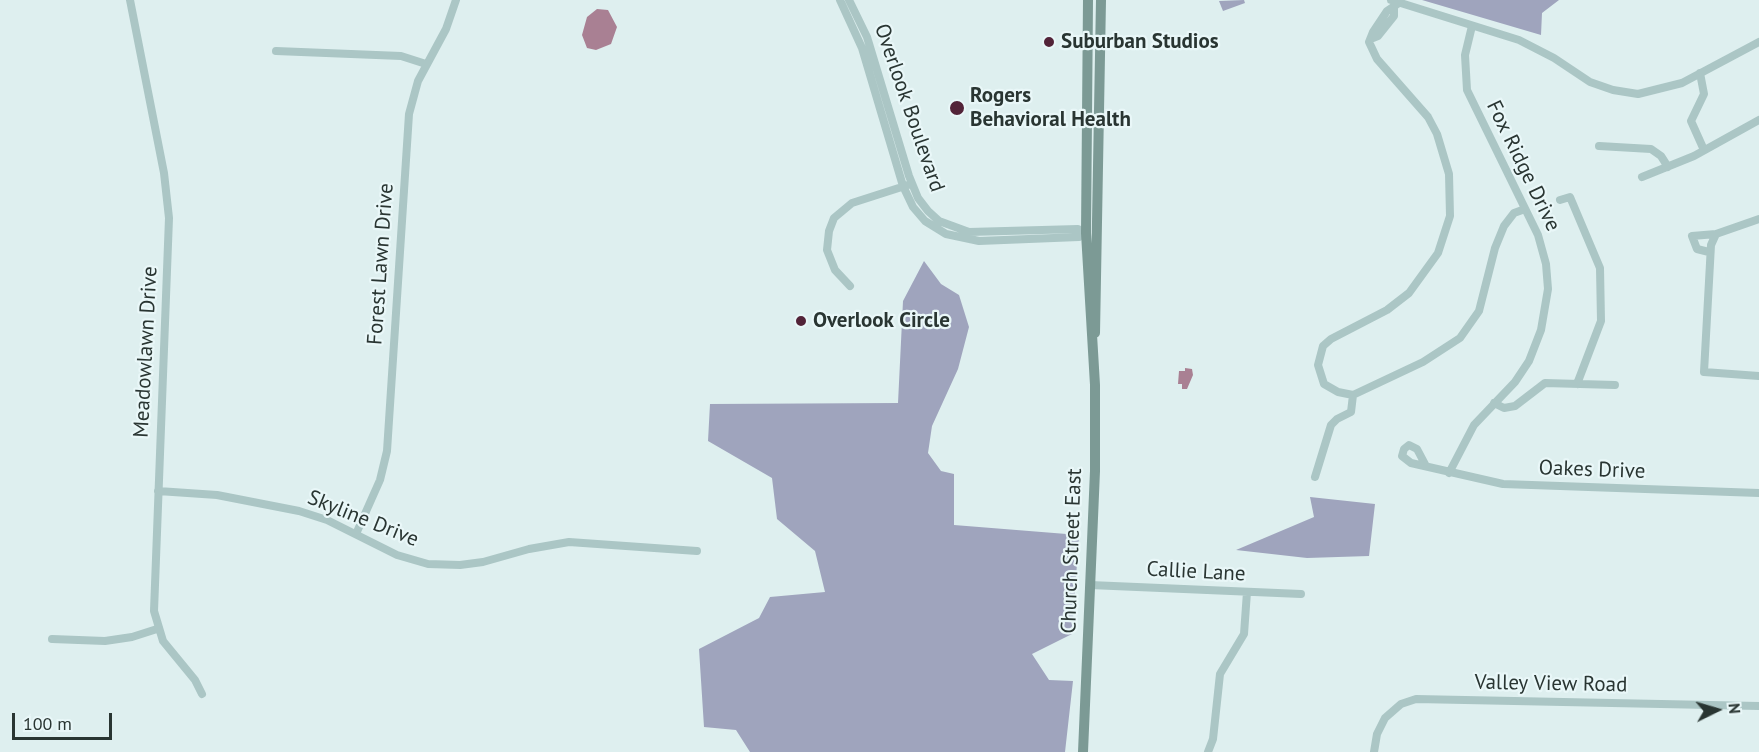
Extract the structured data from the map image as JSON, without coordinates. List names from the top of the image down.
{
  "streets": {
    "main road": ["Church Street East"],
    "street": [
      "Overlook Boulevard",
      "Fox Ridge Drive",
      "Forest Lawn Drive",
      "Meadowlawn Drive",
      "Oakes Drive",
      "Skyline Drive",
      "Callie Lane",
      "Valley View Road"
    ]
  },
  "crossings": [
    ["Overlook Boulevard", "Church Street East"],
    ["Fox Ridge Drive", "Oakes Drive"],
    ["Forest Lawn Drive", "Skyline Drive"],
    ["Meadowlawn Drive", "Skyline Drive"],
    ["Church Street East", "Callie Lane"]
  ],
  "places": ["Suburban Studios", "Rogers Behavioral Health", "Overlook Circle"],
  "scale_bar": "100 m",
  "north": "right"
}
